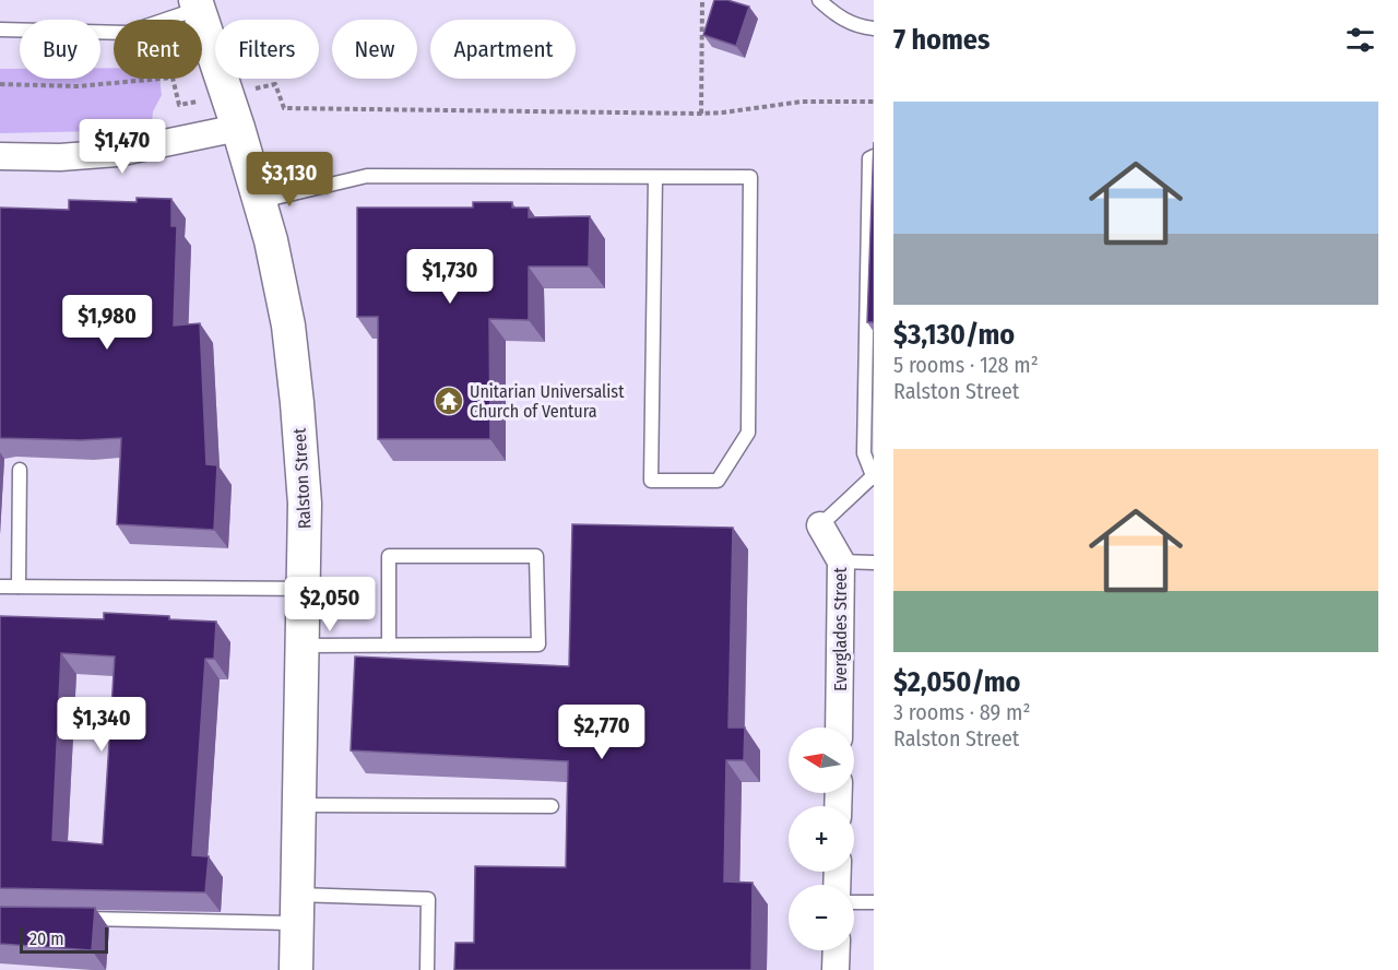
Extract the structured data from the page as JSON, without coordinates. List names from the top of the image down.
{
  "streets": {
    "street": ["Ralston Street", "Everglades Street"]
  },
  "places": {
    "temple": ["Unitarian Universalist Church of Ventura"]
  },
  "scale_bar": "20 m",
  "north": "left",
  "page": {
    "heading": "7 homes",
    "chip": [
      "Buy",
      "Rent",
      "Filters",
      "New",
      "Apartment"
    ],
    "list": [
      {
        "name": "$3,130/mo",
        "note": "5 rooms · 128 m² · Ralston Street"
      },
      {
        "name": "$2,050/mo",
        "note": "3 rooms · 89 m² · Ralston Street"
      }
    ],
    "price": [
      "$1,470",
      "$3,130",
      "$1,730",
      "$1,980",
      "$2,050",
      "$1,340",
      "$2,770"
    ],
    "map_buttons": ["+", "−"],
    "scale": "20 m"
  }
}
